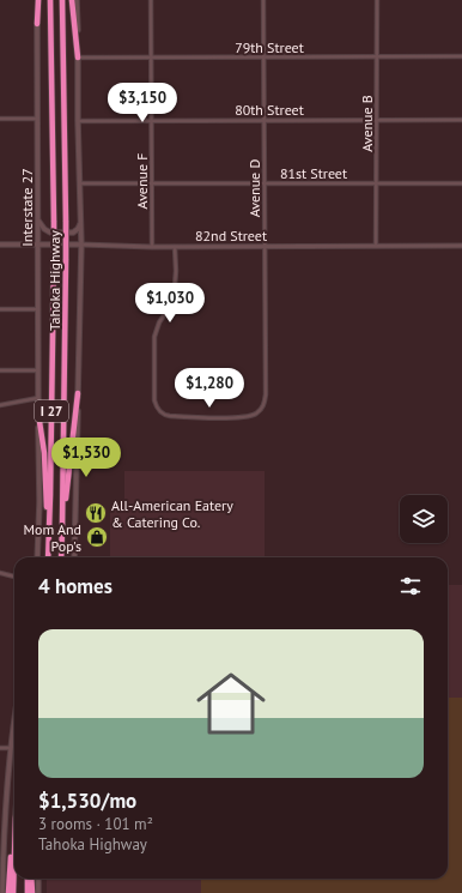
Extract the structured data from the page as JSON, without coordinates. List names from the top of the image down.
{
  "streets": {
    "highway": ["Tahoka Highway", "I 27"],
    "main road": ["Interstate 27", "82nd Street"],
    "street": [
      "79th Street",
      "80th Street",
      "Avenue B",
      "81st Street",
      "Avenue F",
      "Avenue D"
    ]
  },
  "crossings": [
    ["79th Street", "Avenue B"],
    ["79th Street", "Avenue F"],
    ["79th Street", "Avenue D"],
    ["80th Street", "Avenue B"],
    ["80th Street", "Avenue F"],
    ["80th Street", "Avenue D"],
    ["Avenue B", "81st Street"],
    ["Avenue B", "82nd Street"],
    ["81st Street", "Avenue F"],
    ["81st Street", "Avenue D"],
    ["Avenue F", "82nd Street"],
    ["Avenue D", "82nd Street"],
    ["Interstate 27", "82nd Street"]
  ],
  "places": {
    "restaurant": ["All-American Eatery & Catering Co."],
    "shop": ["Mom And Pop's"]
  },
  "page": {
    "price": [
      "$3,150",
      "$1,030",
      "$1,280",
      "$1,530"
    ],
    "heading": "4 homes",
    "list": [
      {
        "name": "$1,530/mo",
        "note": "3 rooms · 101 m² · Tahoka Highway"
      }
    ]
  }
}
